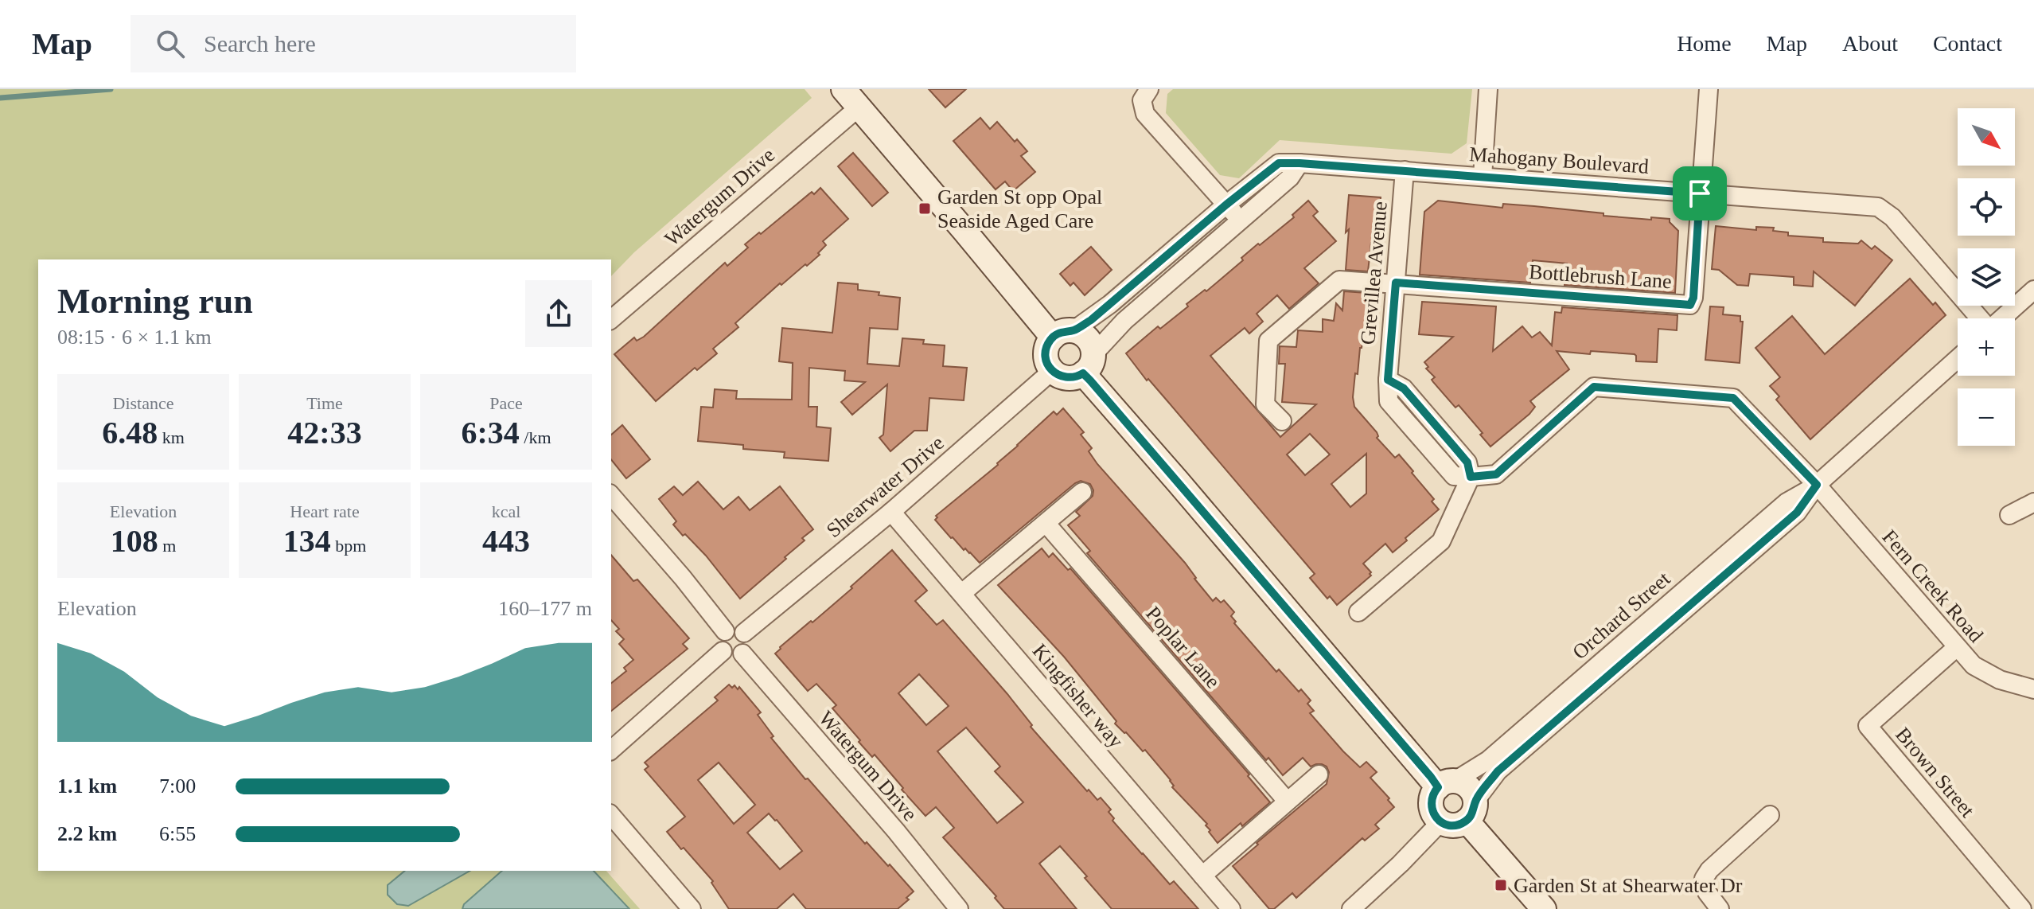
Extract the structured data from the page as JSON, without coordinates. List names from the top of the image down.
{
  "streets": {
    "street": [
      "Mahogany Boulevard",
      "Watergum Drive",
      "Grevillea Avenue",
      "Bottlebrush Lane",
      "Shearwater Drive",
      "Fern Creek Road",
      "Orchard Street",
      "Poplar Lane",
      "Kingfisher way",
      "Brown Street"
    ]
  },
  "crossings": [
    ["Mahogany Boulevard", "Grevillea Avenue"],
    ["Mahogany Boulevard", "Bottlebrush Lane"],
    ["Mahogany Boulevard", "Shearwater Drive"],
    ["Watergum Drive", "Shearwater Drive"],
    ["Grevillea Avenue", "Bottlebrush Lane"],
    ["Shearwater Drive", "Kingfisher way"],
    ["Fern Creek Road", "Orchard Street"],
    ["Fern Creek Road", "Brown Street"]
  ],
  "places": {
    "transit": ["Garden St opp Opal Seaside Aged Care", "Garden St at Shearwater Dr"]
  },
  "north": "bottom right",
  "page": {
    "header": "Map",
    "search": "Search here",
    "nav": [
      "Home",
      "Map",
      "About",
      "Contact"
    ],
    "map_buttons": ["+", "−"],
    "heading": ["Morning run", "08:15 · 6 × 1.1 km"],
    "stats": [
      ["Distance", "6.48 km"],
      ["Time", "42:33"],
      ["Pace", "6:34 /km"],
      ["Elevation", "108 m"],
      ["Heart rate", "134 bpm"],
      ["kcal", "443"]
    ],
    "chart": ["Elevation", "160–177 m"],
    "list": [
      {
        "name": "1.1 km",
        "note": "7:00"
      },
      {
        "name": "2.2 km",
        "note": "6:55"
      }
    ]
  }
}
